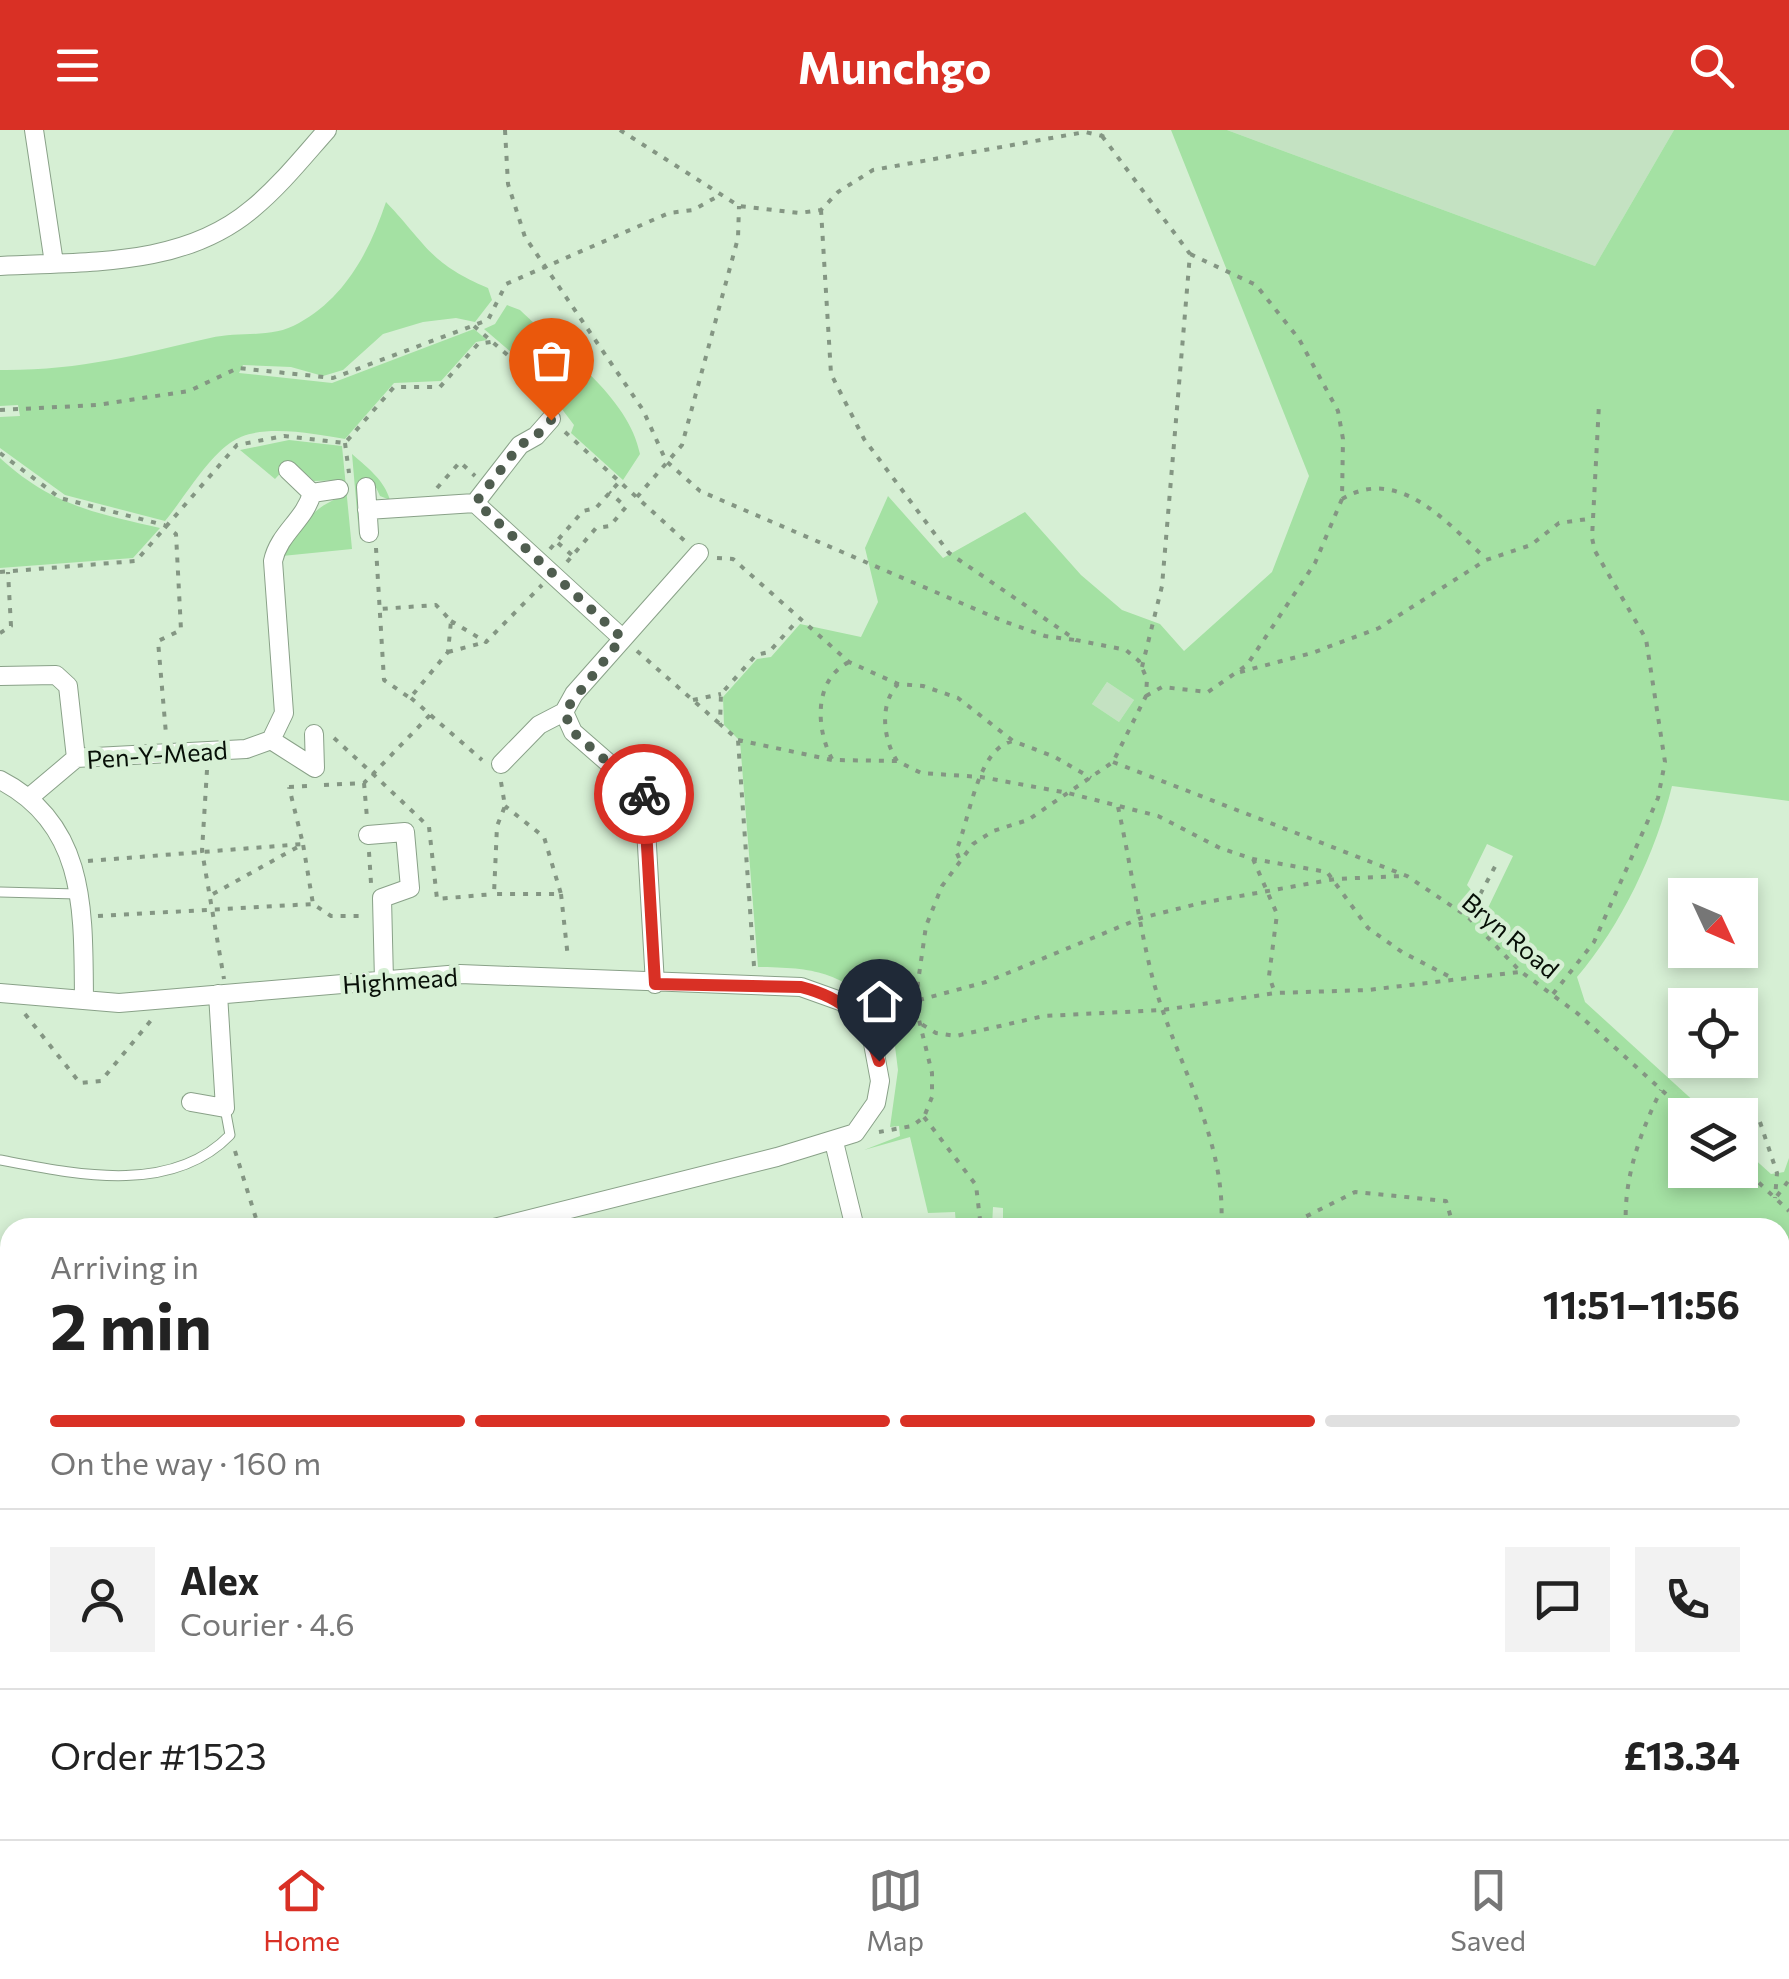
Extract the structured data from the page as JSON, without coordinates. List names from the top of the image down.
{
  "streets": {
    "street": ["Pen-Y-Mead", "Highmead"],
    "path": ["Bryn Road"]
  },
  "north": "bottom right",
  "page": {
    "header": "Munchgo",
    "heading": ["2 min", "Arriving in", "11:51–11:56"],
    "panel": [
      "Alex",
      "Courier · 4.6",
      "Order #1523",
      "£13.34"
    ],
    "bar": "On the way · 160 m",
    "tabs": ["Home", "Map", "Saved"]
  }
}
